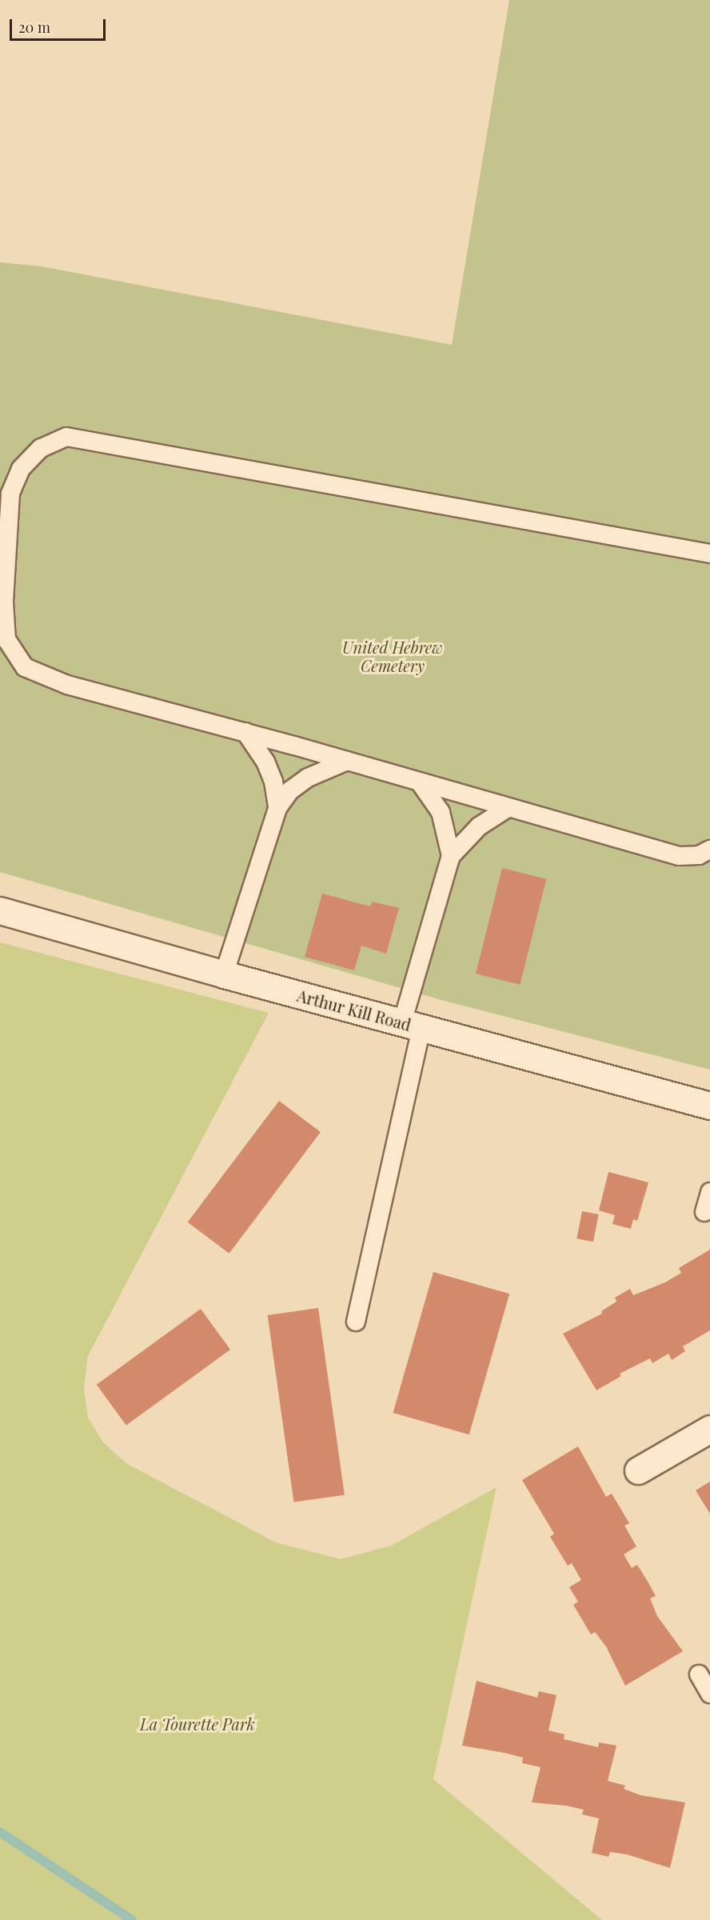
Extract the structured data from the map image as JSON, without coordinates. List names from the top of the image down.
{
  "streets": {
    "street": ["Arthur Kill Road"]
  },
  "parks": ["United Hebrew Cemetery", "La Tourette Park"],
  "scale_bar": "20 m"
}
